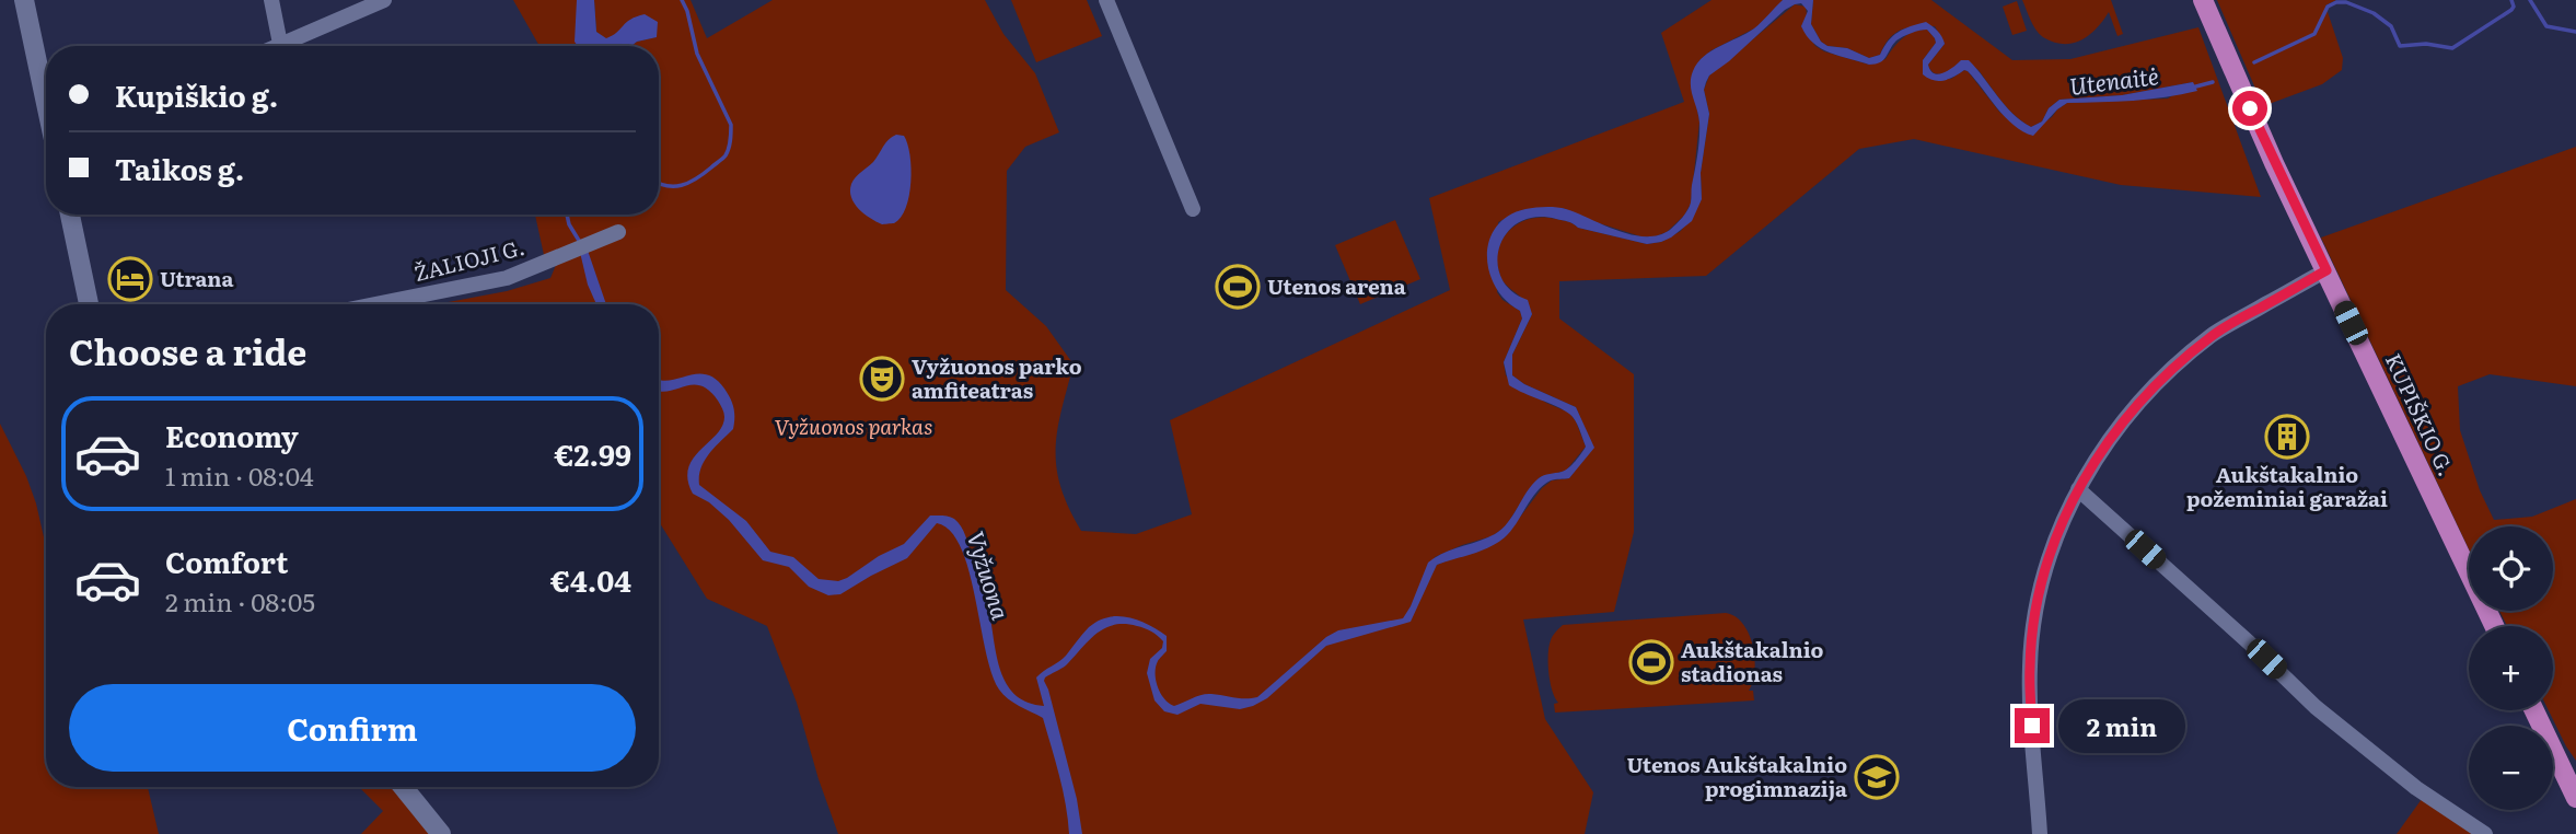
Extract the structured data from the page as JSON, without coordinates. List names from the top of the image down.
{
  "streets": {
    "main road": ["KUPIŠKIO G."],
    "street": ["ŽALIOJI G."]
  },
  "water": ["Utenaitė", "Vyžuona"],
  "parks": ["Vyžuonos parkas"],
  "places": {
    "hotel": ["Utrana"],
    "sports": ["Utenos arena", "Aukštakalnio stadionas"],
    "theatre": ["Vyžuonos parko amfiteatras"],
    "building": ["Aukštakalnio požeminiai garažai"],
    "school or university": ["Utenos Aukštakalnio progimnazija"]
  },
  "page": {
    "banner": ["Kupiškio g.", "Taikos g."],
    "heading": "Choose a ride",
    "list": [
      {
        "name": "Economy",
        "note": "1 min · 08:04",
        "value": "€2.99"
      },
      {
        "name": "Comfort",
        "note": "2 min · 08:05",
        "value": "€4.04"
      }
    ],
    "map_buttons": ["+", "−"],
    "buttons": "Confirm",
    "bubble": "2 min"
  }
}
